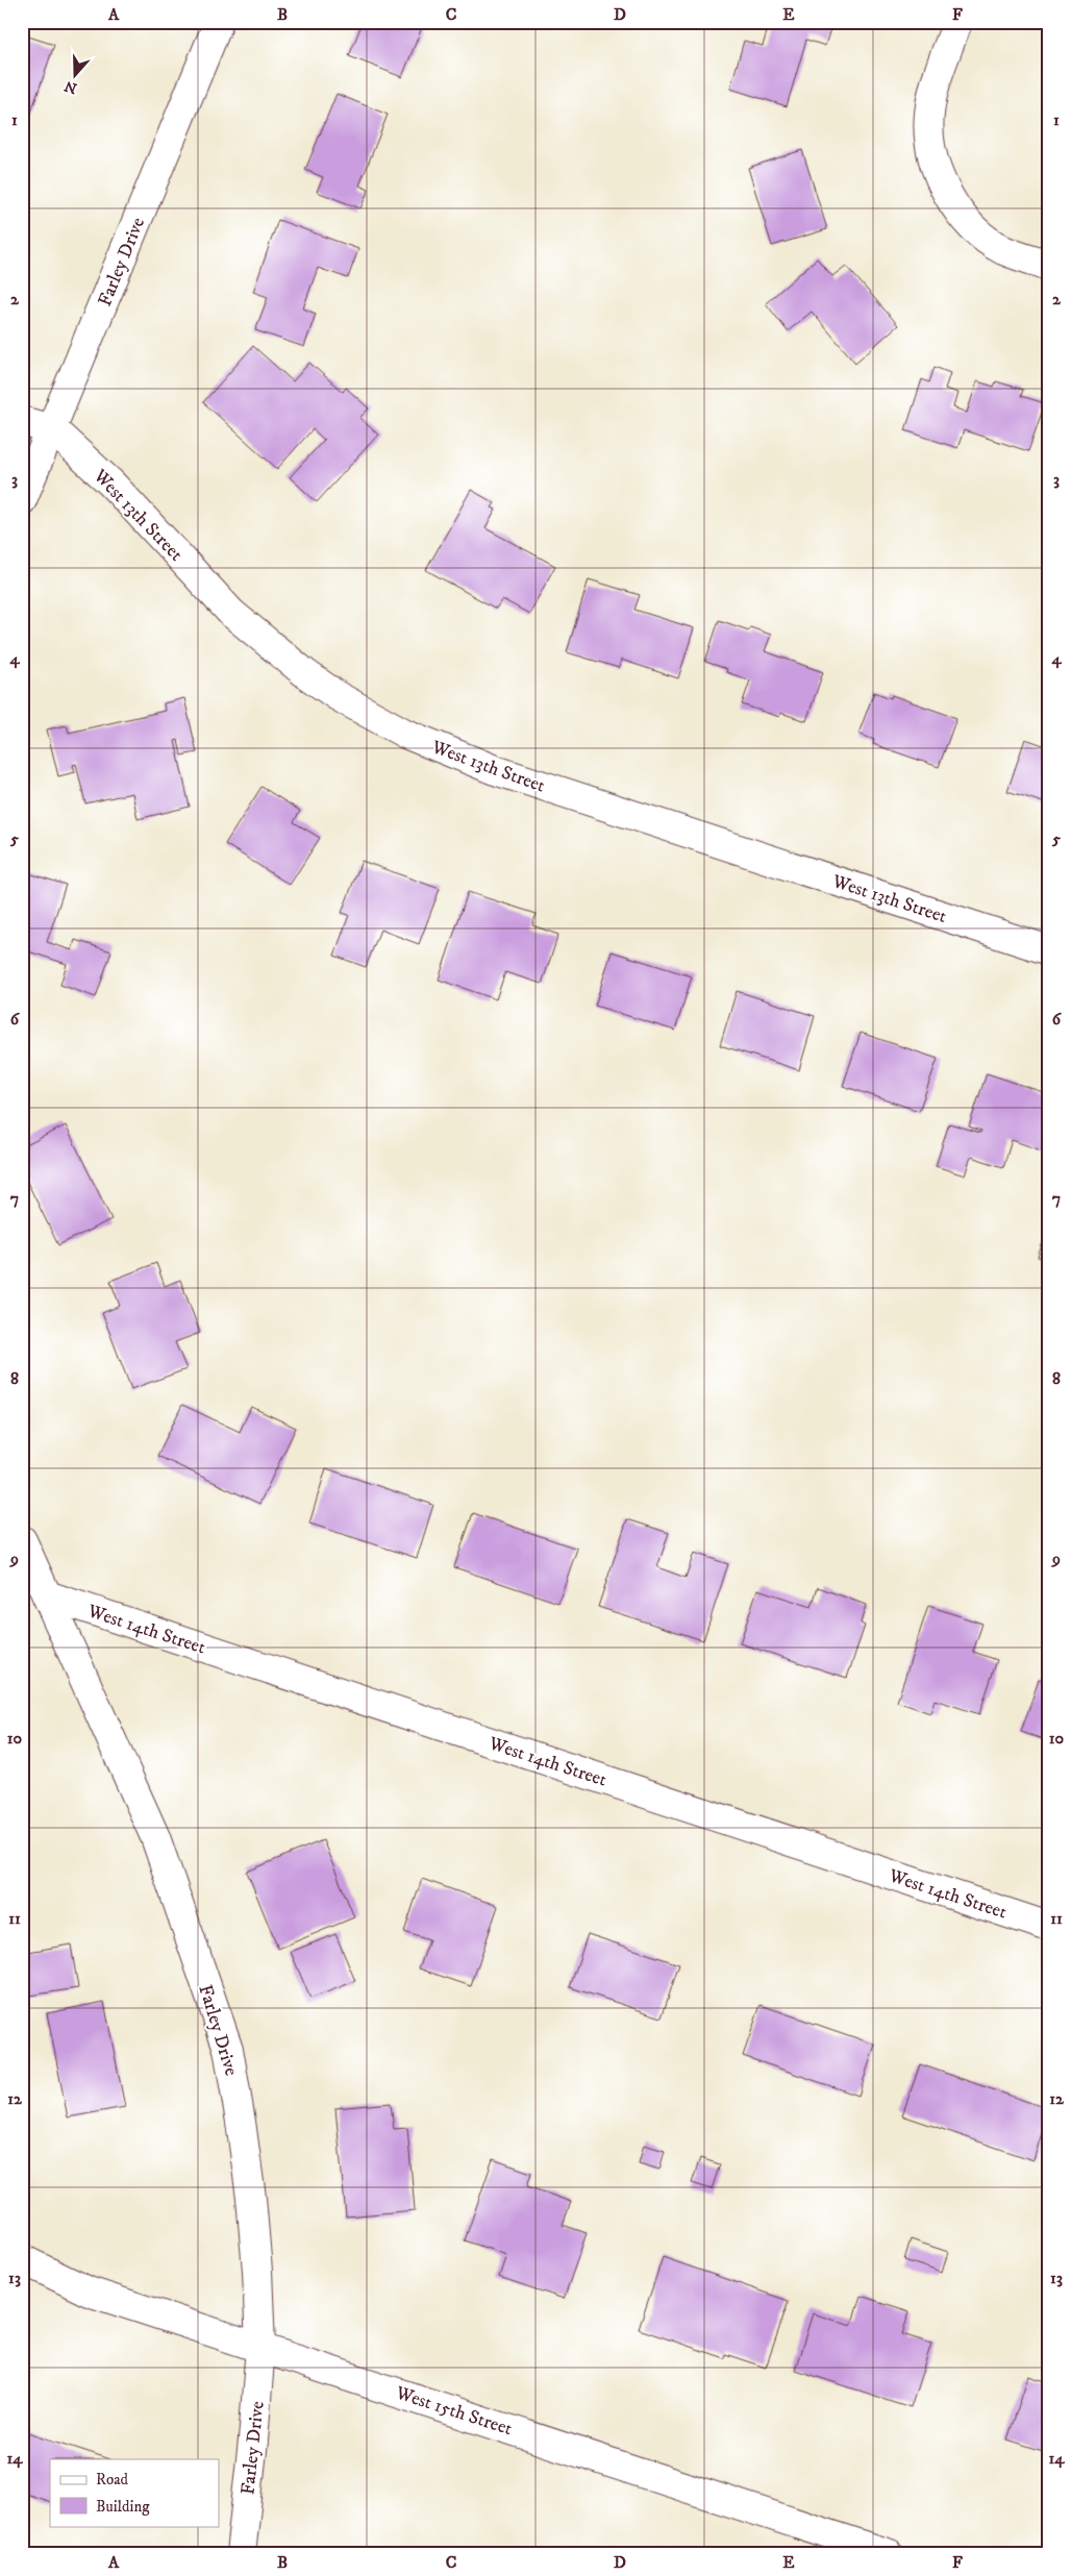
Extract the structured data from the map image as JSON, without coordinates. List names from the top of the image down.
{
  "streets": {
    "street": [
      "Farley Drive",
      "West 13th Street",
      "West 14th Street",
      "West 15th Street"
    ]
  },
  "crossings": [
    ["Farley Drive", "West 13th Street"],
    ["Farley Drive", "West 14th Street"],
    ["Farley Drive", "West 15th Street"]
  ],
  "legend": ["Road", "Building"],
  "north": "bottom",
  "grid": {
    "columns": [
      "A",
      "B",
      "C",
      "D",
      "E",
      "F"
    ],
    "rows": [
      "1",
      "2",
      "3",
      "4",
      "5",
      "6",
      "7",
      "8",
      "9",
      "10",
      "11",
      "12",
      "13",
      "14"
    ]
  }
}
